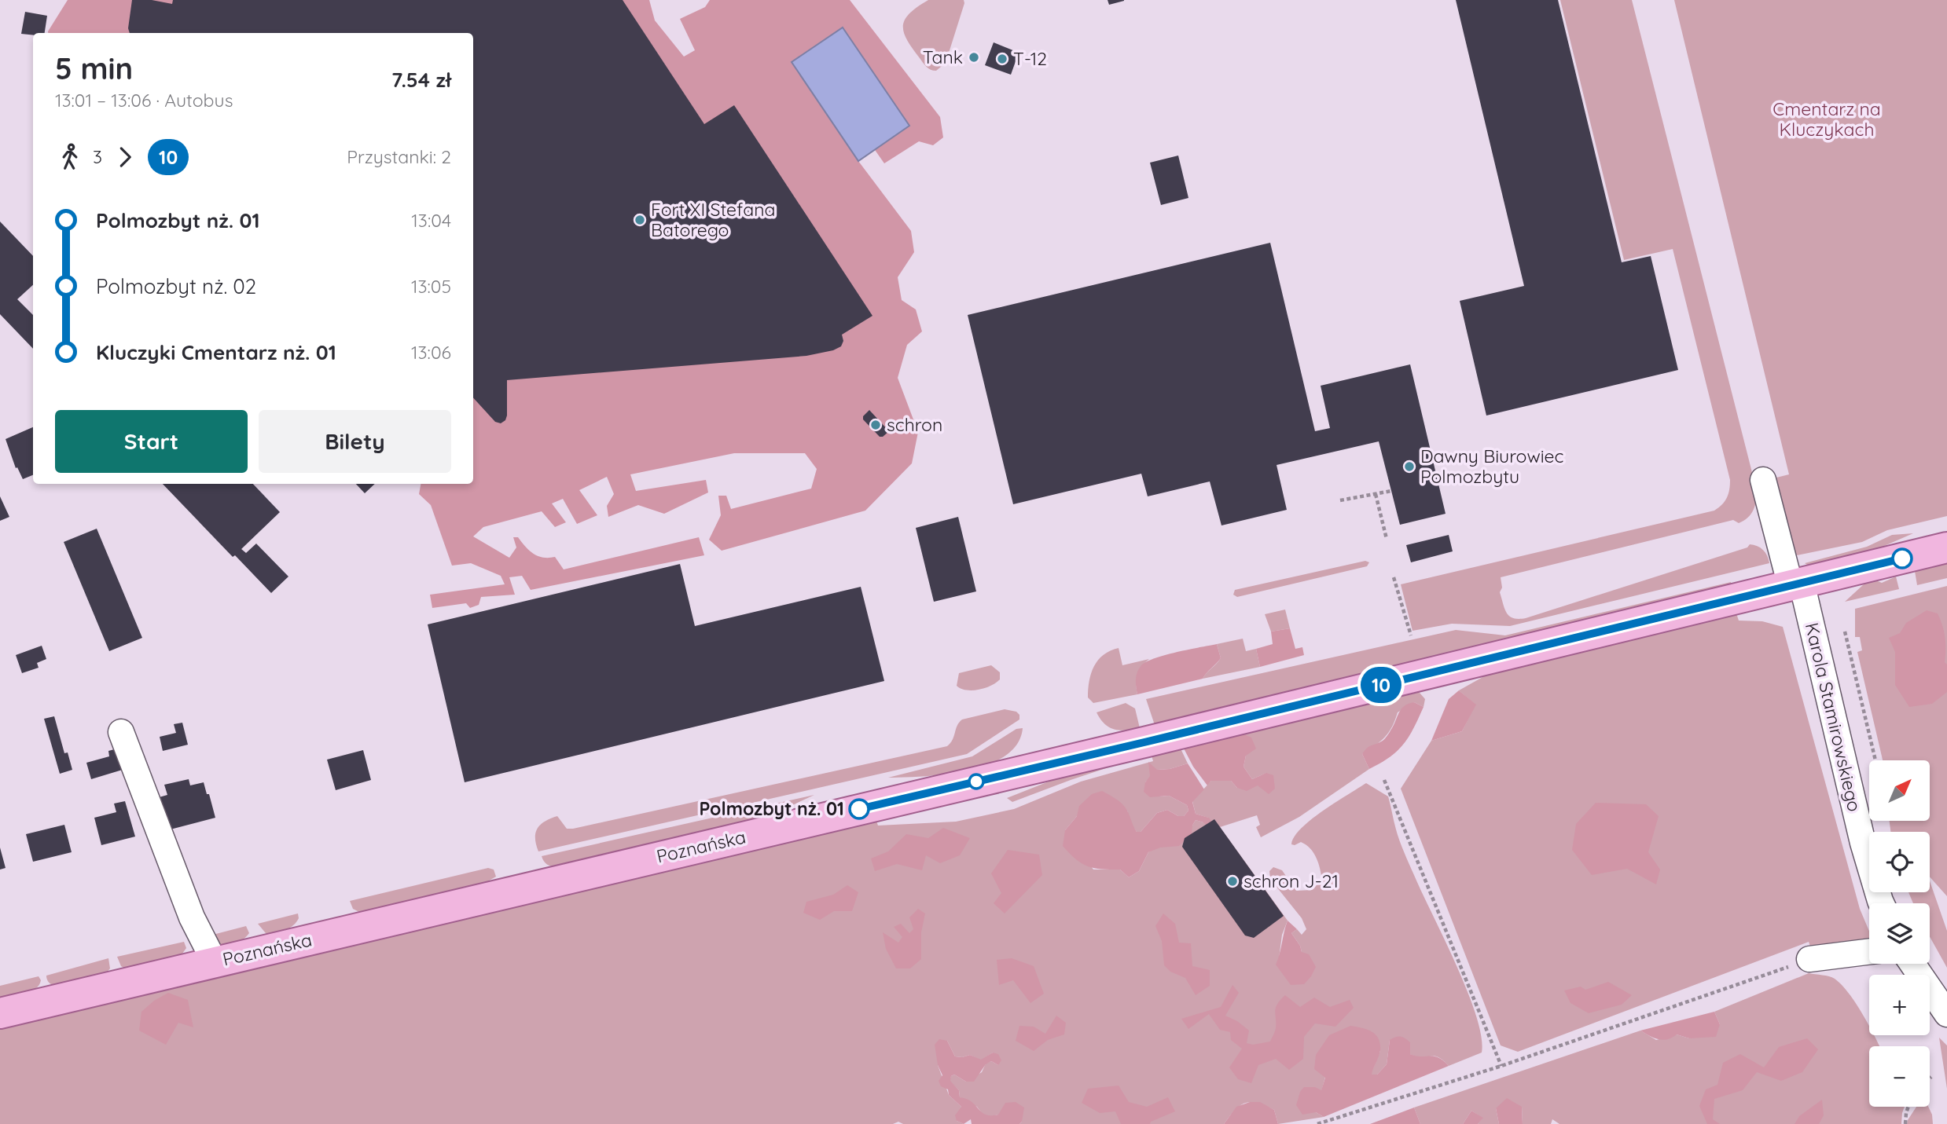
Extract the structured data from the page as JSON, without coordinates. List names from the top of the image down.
{
  "streets": {
    "main road": ["Poznańska"],
    "street": ["Karola Stamirowskiego"]
  },
  "crossings": [
    ["Karola Stamirowskiego", "Poznańska"]
  ],
  "parks": ["Cmentarz na Kluczykach"],
  "places": [
    "Tank",
    "T-12",
    "Fort XI Stefana Batorego",
    "schron",
    "Dawny Biurowiec Polmozbytu",
    "Polmozbyt nż. 01",
    "schron J-21"
  ],
  "lines": ["bus line 10"],
  "north": "top right",
  "page": {
    "on_map": "10",
    "heading": ["5 min", "13:01 – 13:06 · Autobus", "7.54 zł"],
    "legs": ["3", "10", "Przystanki: 2"],
    "list": [
      {
        "name": "Polmozbyt nż. 01",
        "value": "13:04"
      },
      {
        "name": "Polmozbyt nż. 02",
        "value": "13:05"
      },
      {
        "name": "Kluczyki Cmentarz nż. 01",
        "value": "13:06"
      }
    ],
    "buttons": ["Start", "Bilety"],
    "map_buttons": ["+", "−"]
  }
}
